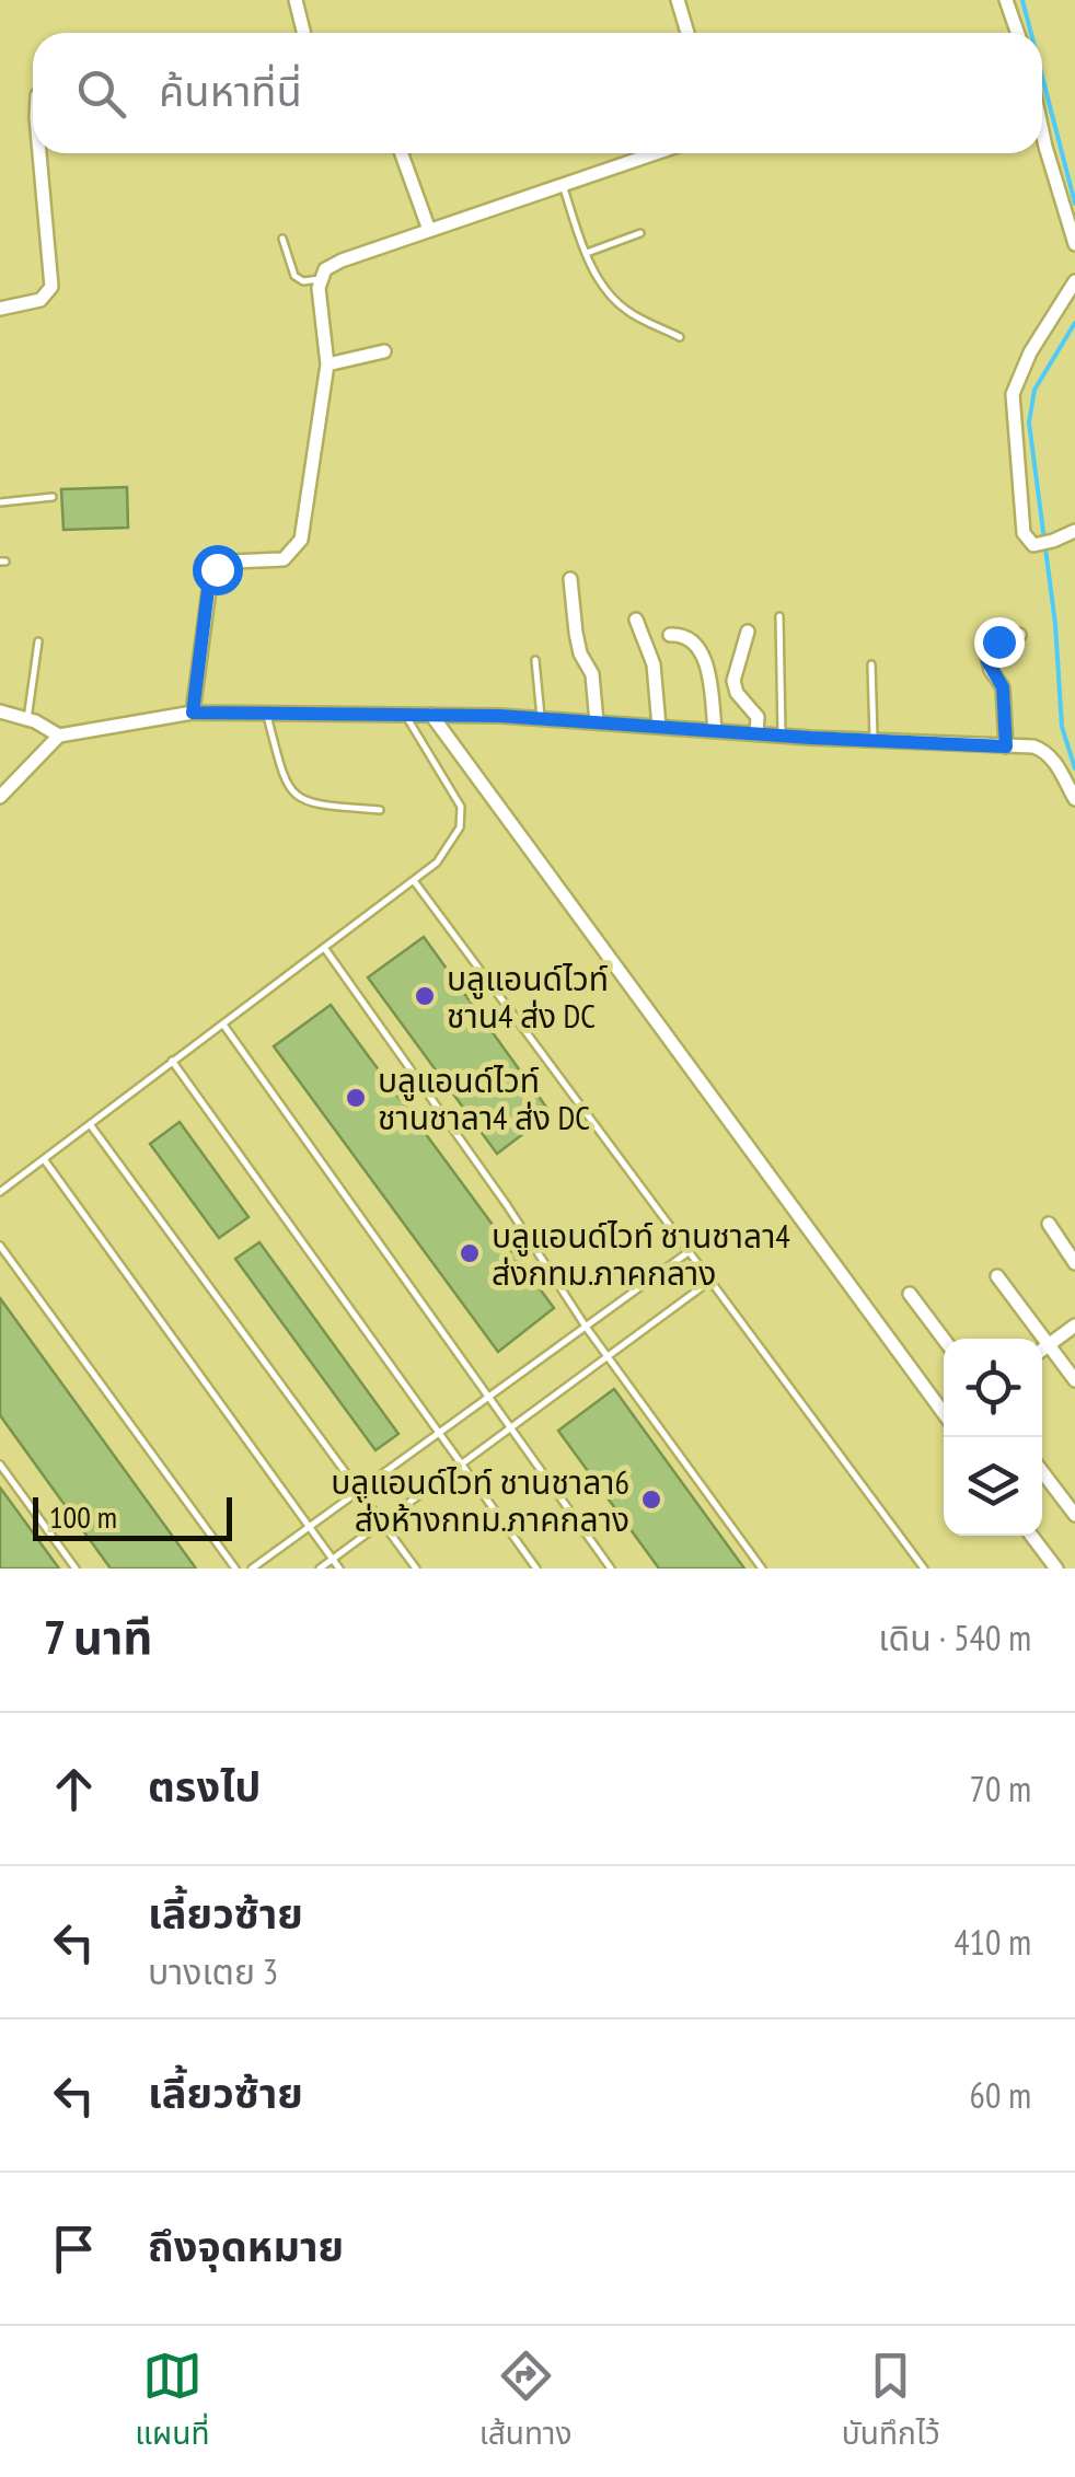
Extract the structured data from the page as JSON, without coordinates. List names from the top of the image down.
{
  "places": [
    "บลูแอนด์ไวท์ ชาน4 ส่ง DC",
    "บลูแอนด์ไวท์ ชานชาลา4 ส่ง DC",
    "บลูแอนด์ไวท์ ชานชาลา4 ส่งกทม.ภาคกลาง",
    "บลูแอนด์ไวท์ ชานชาลา6 ส่งห้างกทม.ภาคกลาง"
  ],
  "scale_bar": "100 m",
  "page": {
    "search": "ค้นหาที่นี่",
    "scale": "100 m",
    "heading": ["7 นาที", "เดิน · 540 m"],
    "list": [
      ["ตรงไป", "70 m"],
      ["เลี้ยวซ้าย", "บางเตย 3", "410 m"],
      ["เลี้ยวซ้าย", "60 m"],
      "ถึงจุดหมาย"
    ],
    "nav": ["แผนที่", "เส้นทาง", "บันทึกไว้"]
  }
}
